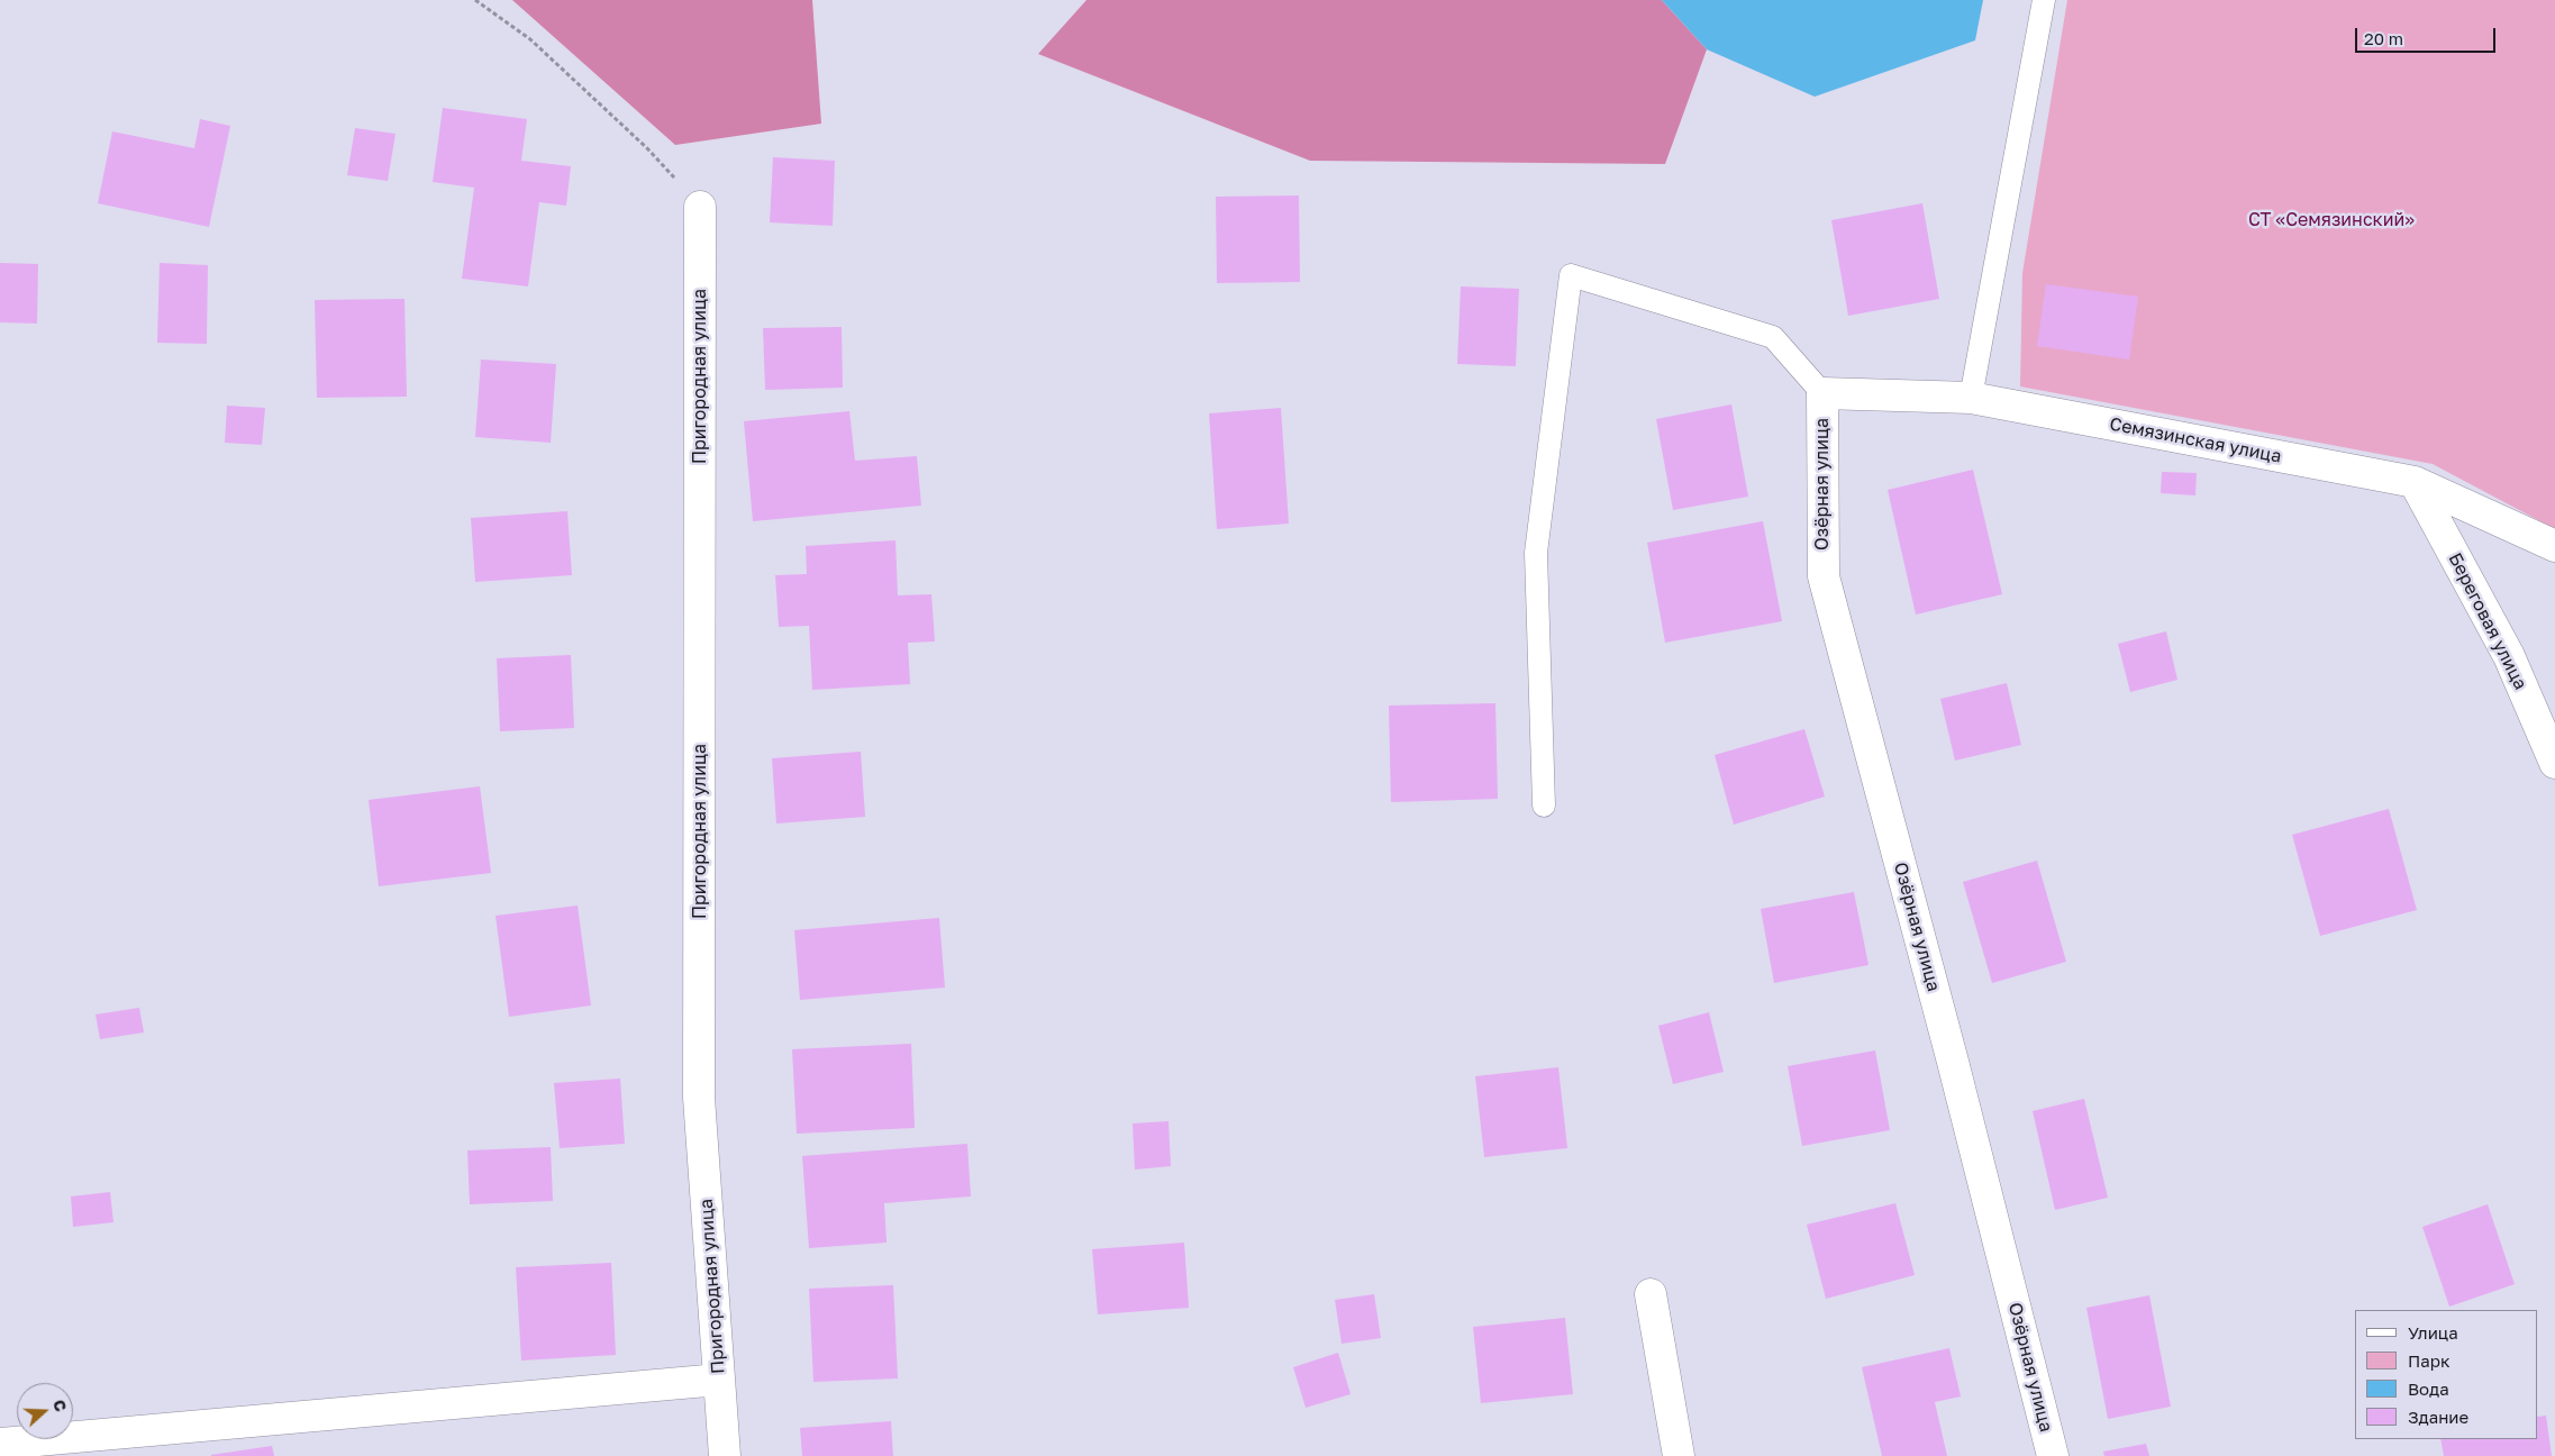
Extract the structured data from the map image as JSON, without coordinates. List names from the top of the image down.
{
  "streets": {
    "street": [
      "Пригородная улица",
      "Семязинская улица",
      "Озёрная улица",
      "Береговая улица"
    ]
  },
  "crossings": [
    ["Семязинская улица", "Озёрная улица"],
    ["Семязинская улица", "Береговая улица"]
  ],
  "parks": ["СТ «Семязинский»"],
  "legend": [
    "Улица",
    "Парк",
    "Вода",
    "Здание"
  ],
  "scale_bar": "20 m",
  "north": "right"
}
